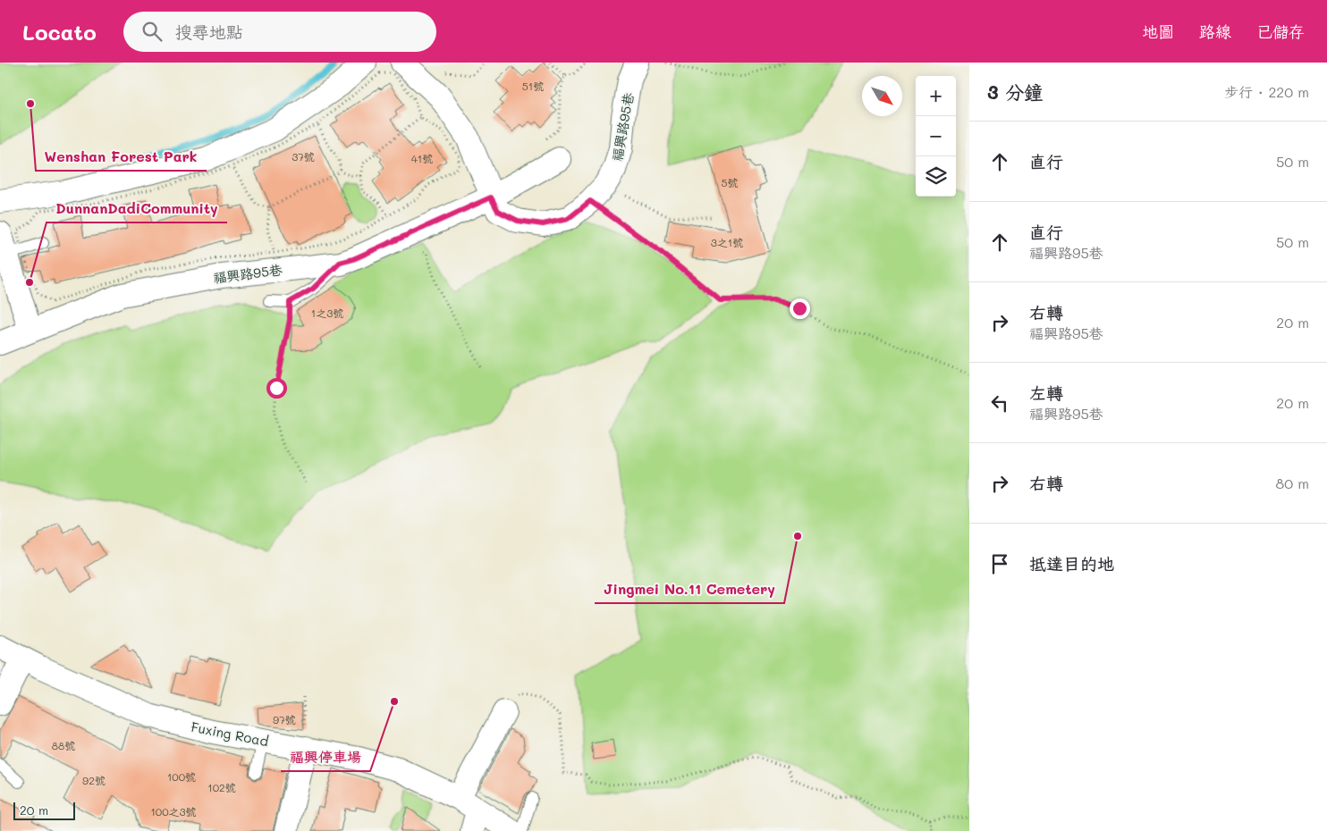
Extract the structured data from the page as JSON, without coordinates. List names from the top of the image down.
{
  "streets": {
    "street": ["福興路95巷", "Fuxing Road"]
  },
  "places": [
    "Wenshan Forest Park",
    "DunnanDadiCommunity",
    "Jingmei No.11 Cemetery",
    "福興停車場"
  ],
  "house_numbers": [
    "51號",
    "37號",
    "41號",
    "5號",
    "3之1號",
    "1之3號",
    "97號",
    "88號",
    "100號",
    "92號",
    "102號",
    "100之3號"
  ],
  "scale_bar": "20 m",
  "north": "bottom right",
  "page": {
    "header": "Locato",
    "search": "搜尋地點",
    "nav": ["地圖", "路線", "已儲存"],
    "heading": ["3 分鐘", "步行 · 220 m"],
    "map_buttons": ["+", "−"],
    "list": [
      ["直行", "50 m"],
      ["直行", "福興路95巷", "50 m"],
      ["右轉", "福興路95巷", "20 m"],
      ["左轉", "福興路95巷", "20 m"],
      ["右轉", "80 m"],
      "抵達目的地"
    ],
    "scale": "20 m"
  }
}
